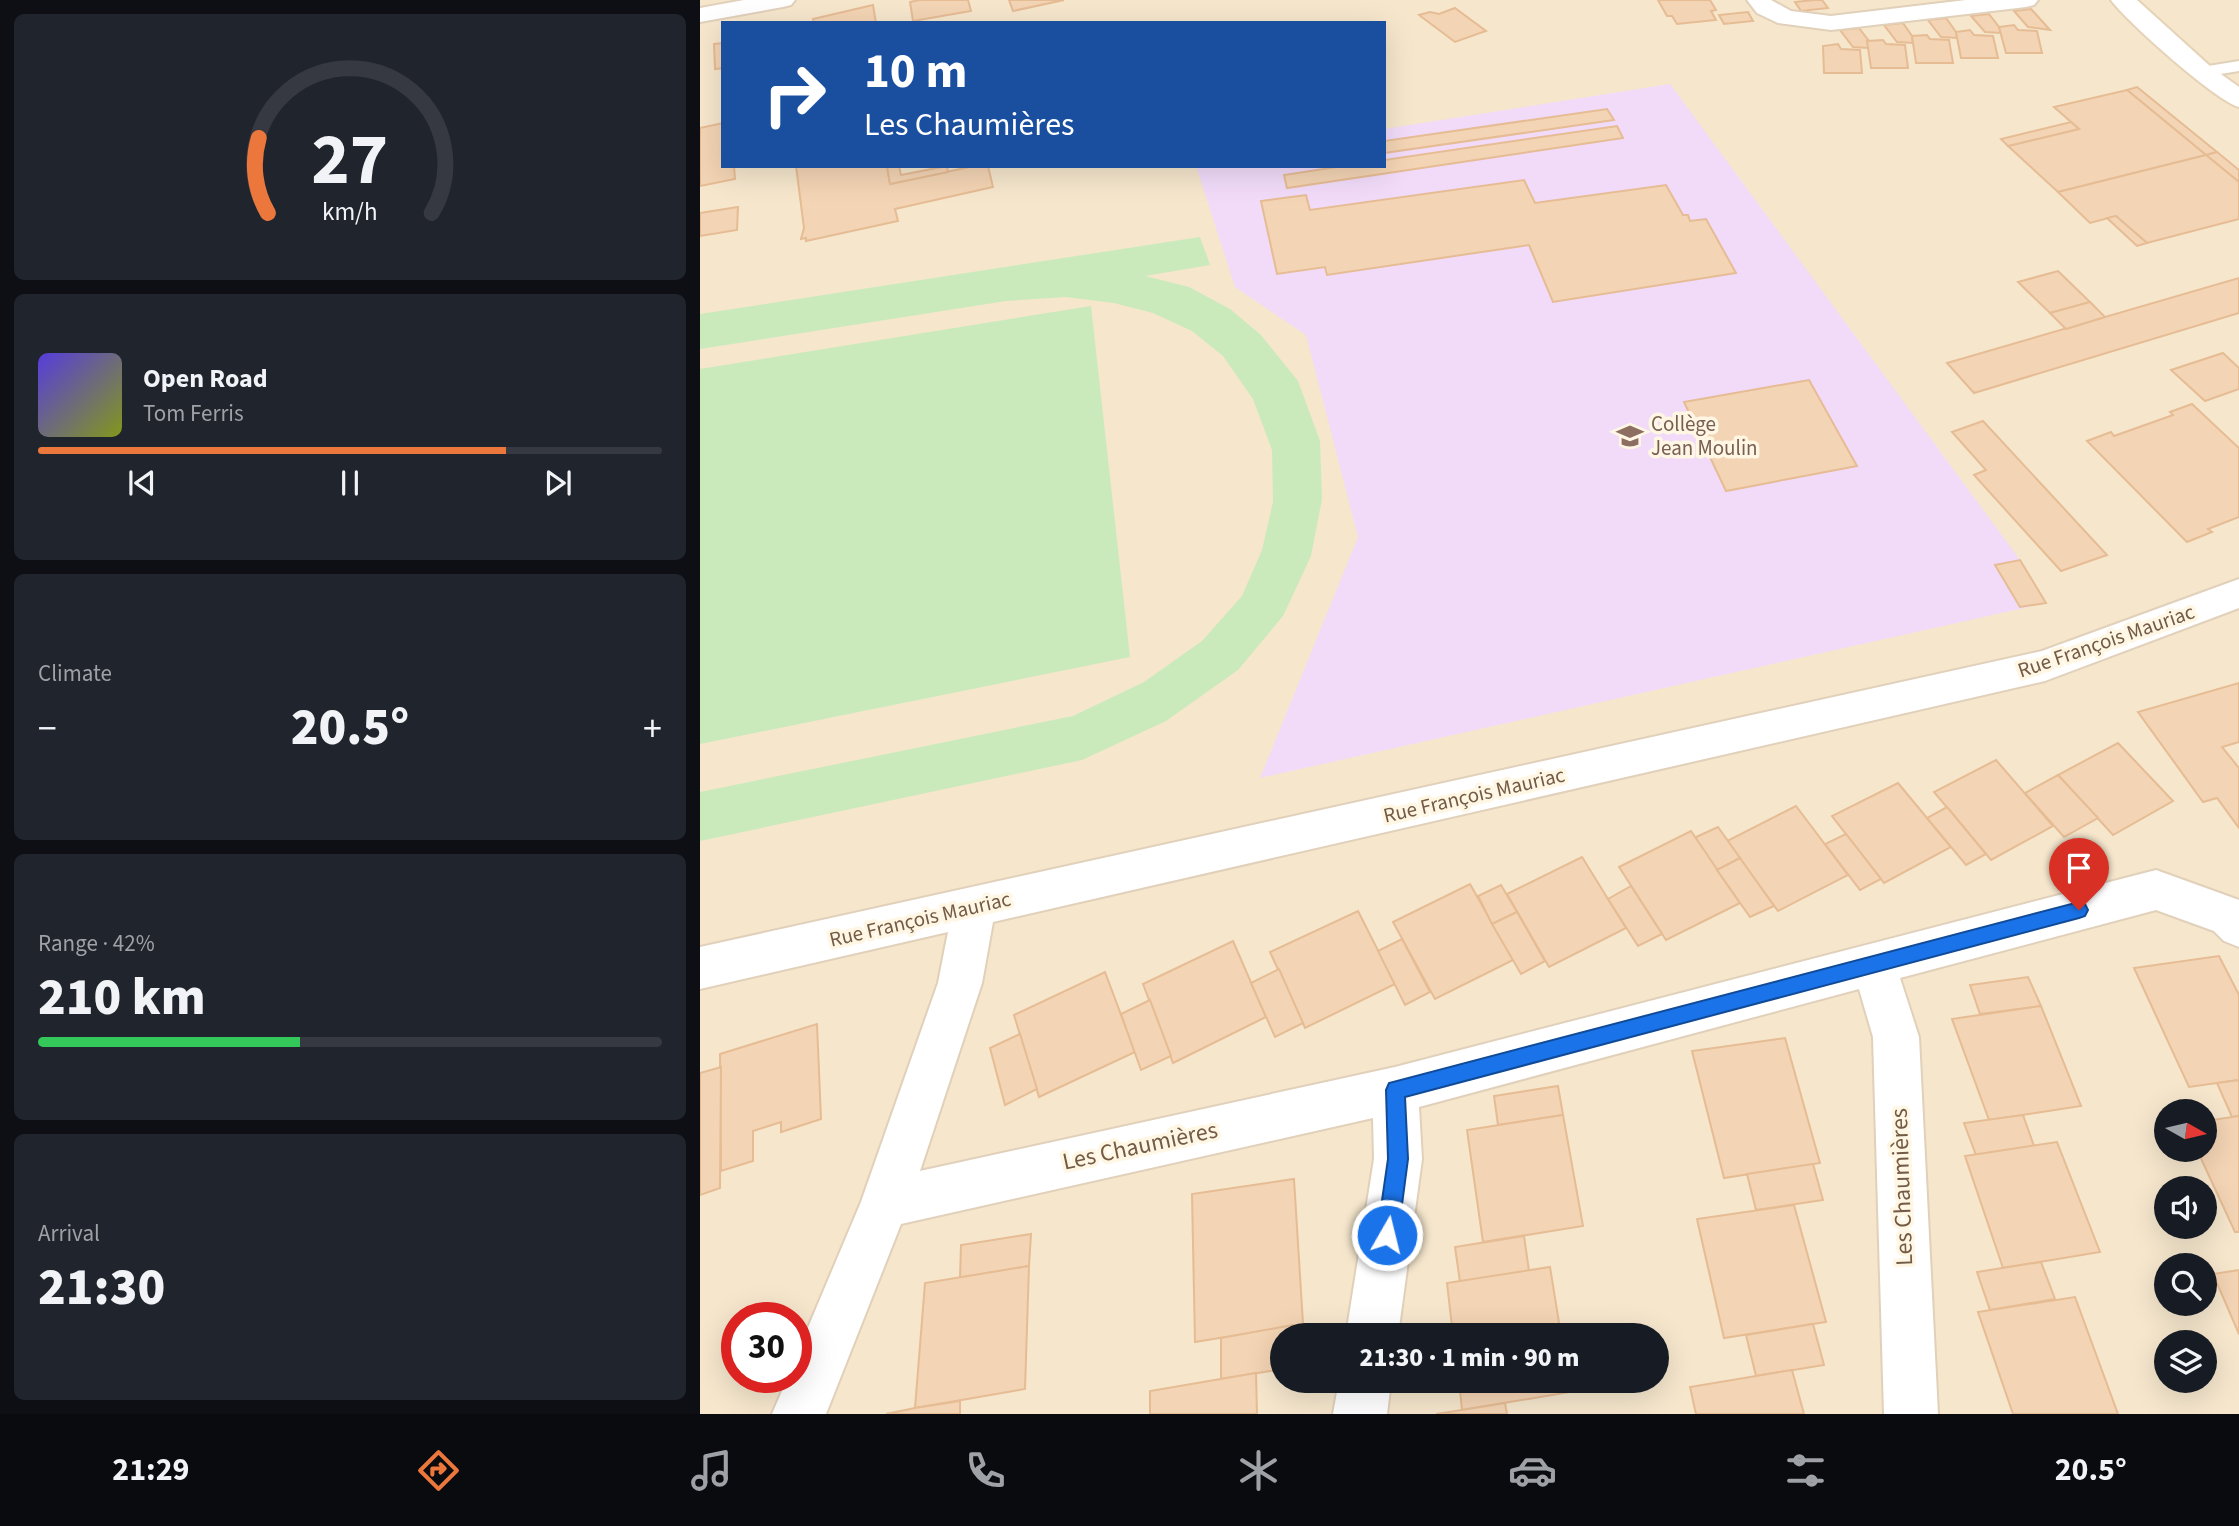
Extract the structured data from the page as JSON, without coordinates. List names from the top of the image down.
{
  "streets": {
    "street": ["Rue François Mauriac", "Les Chaumières"]
  },
  "places": {
    "school or university": ["Collège Jean Moulin"]
  },
  "north": "right",
  "page": {
    "turn": ["10 m", "Les Chaumières"],
    "song": ["Open Road", "Tom Ferris"],
    "tile": [
      "Climate",
      ["Range · 42%", "210 km"],
      ["Arrival", "21:30"]
    ],
    "heat": ["−", "20.5°", "+"],
    "limit": "30",
    "trip": "21:30 · 1 min · 90 m",
    "tabs": ["21:29", "20.5°"],
    "gauge": ["27", "km/h"]
  }
}
